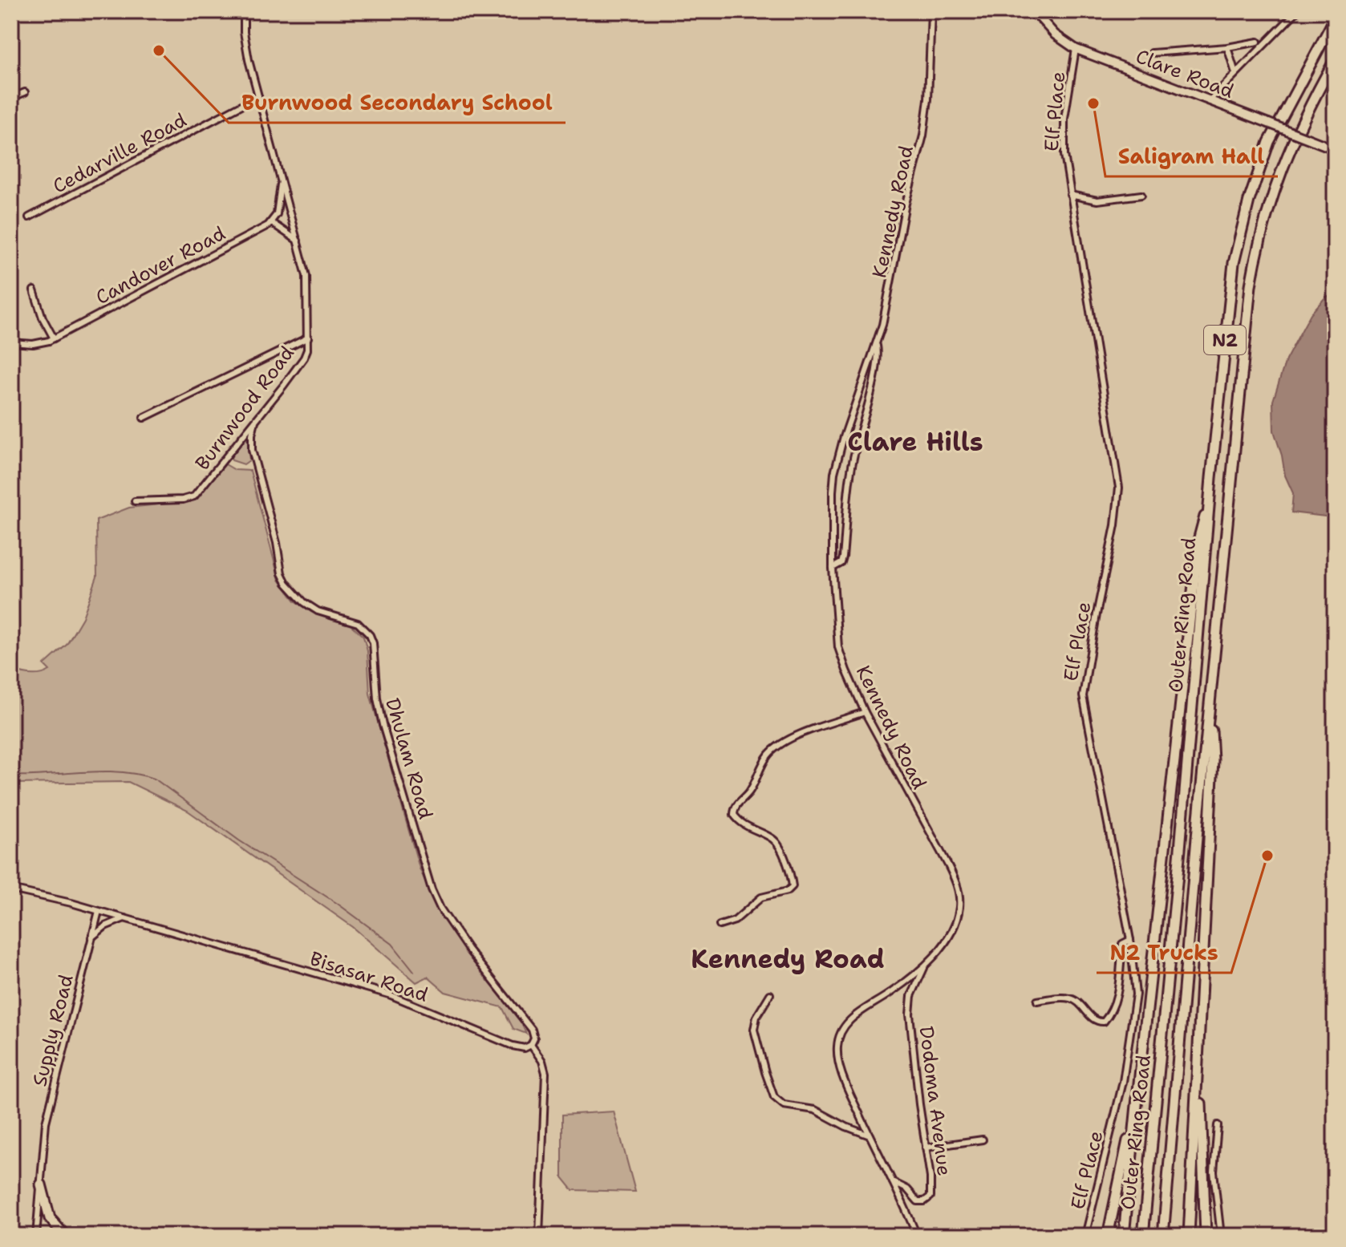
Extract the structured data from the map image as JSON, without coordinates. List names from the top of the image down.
{
  "streets": {
    "highway": ["N2", "Outer Ring Road"],
    "street": [
      "Clare Road",
      "Elf Place",
      "Cedarville Road",
      "Kennedy Road",
      "Candover Road",
      "Burnwood Road",
      "Dhulam Road",
      "Bisasar Road",
      "Supply Road",
      "Dodoma Avenue"
    ]
  },
  "crossings": [
    ["Clare Road", "Elf Place"],
    ["Cedarville Road", "Burnwood Road"],
    ["Kennedy Road", "Dodoma Avenue"],
    ["Burnwood Road", "Dhulam Road"],
    ["Dhulam Road", "Bisasar Road"],
    ["Bisasar Road", "Supply Road"]
  ],
  "districts": ["Clare Hills", "Kennedy Road"],
  "places": ["Burnwood Secondary School", "Saligram Hall", "N2 Trucks"]
}
